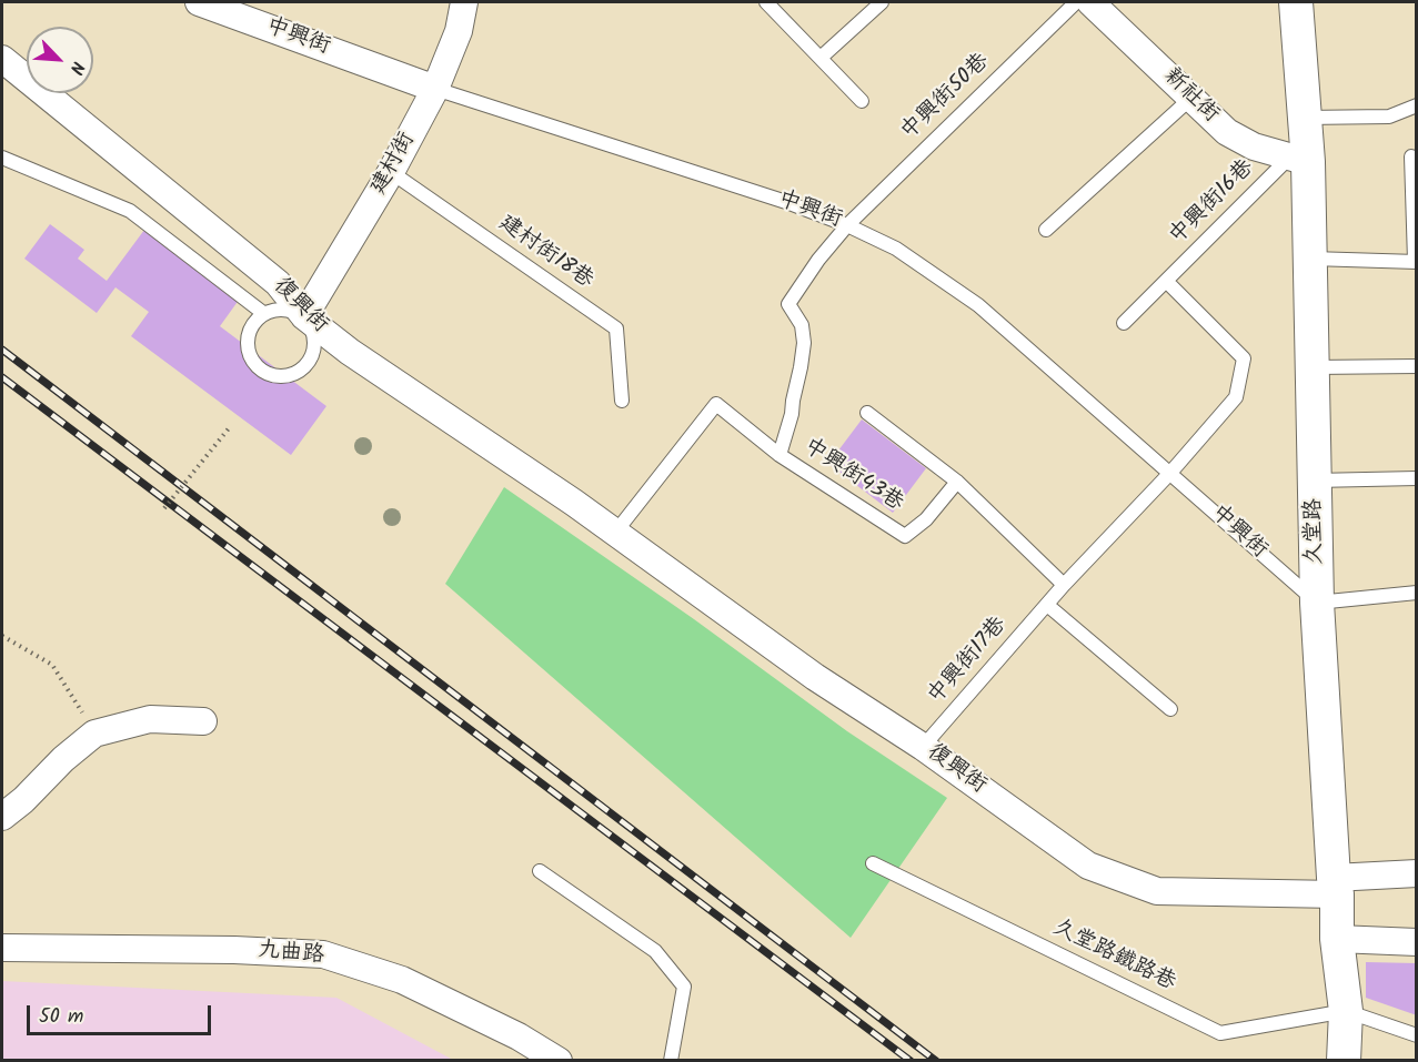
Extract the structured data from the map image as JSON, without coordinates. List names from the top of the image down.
{
  "streets": {
    "street": [
      "中興街",
      "新社街",
      "建村街",
      "復興街",
      "久堂路",
      "九曲路"
    ],
    "lane": [
      "中興街50巷",
      "中興街16巷",
      "建村街18巷",
      "中興街43巷",
      "中興街17巷",
      "久堂路鐵路巷"
    ]
  },
  "crossings": [
    ["中興街", "中興街50巷"],
    ["中興街", "建村街"],
    ["中興街", "久堂路"],
    ["中興街", "中興街17巷"],
    ["新社街", "中興街16巷"],
    ["新社街", "久堂路"],
    ["中興街50巷", "中興街43巷"],
    ["建村街", "建村街18巷"],
    ["建村街", "復興街"],
    ["中興街16巷", "久堂路"],
    ["復興街", "久堂路"],
    ["復興街", "中興街17巷"],
    ["久堂路", "久堂路鐵路巷"]
  ],
  "scale_bar": "50 m",
  "north": "bottom right"
}
